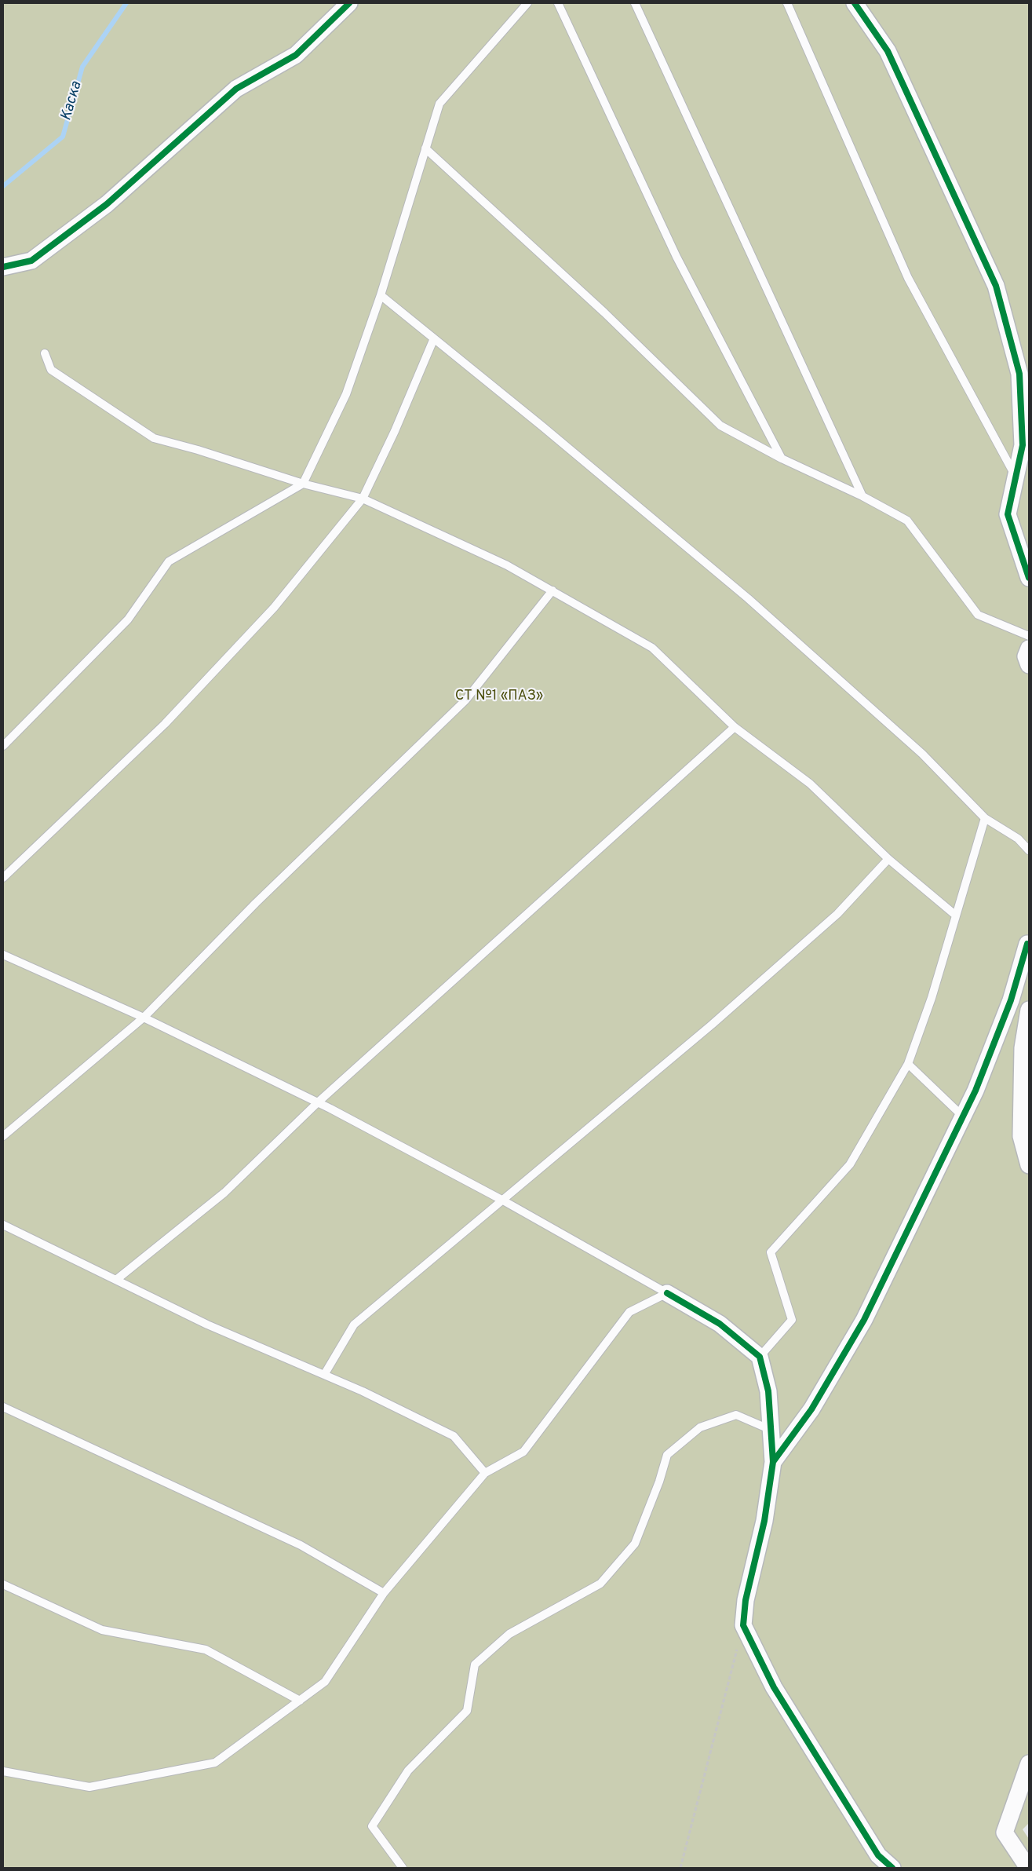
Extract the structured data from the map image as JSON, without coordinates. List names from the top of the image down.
{
  "water": ["Каска"],
  "parks": ["СТ №1 «ПАЗ»"]
}
